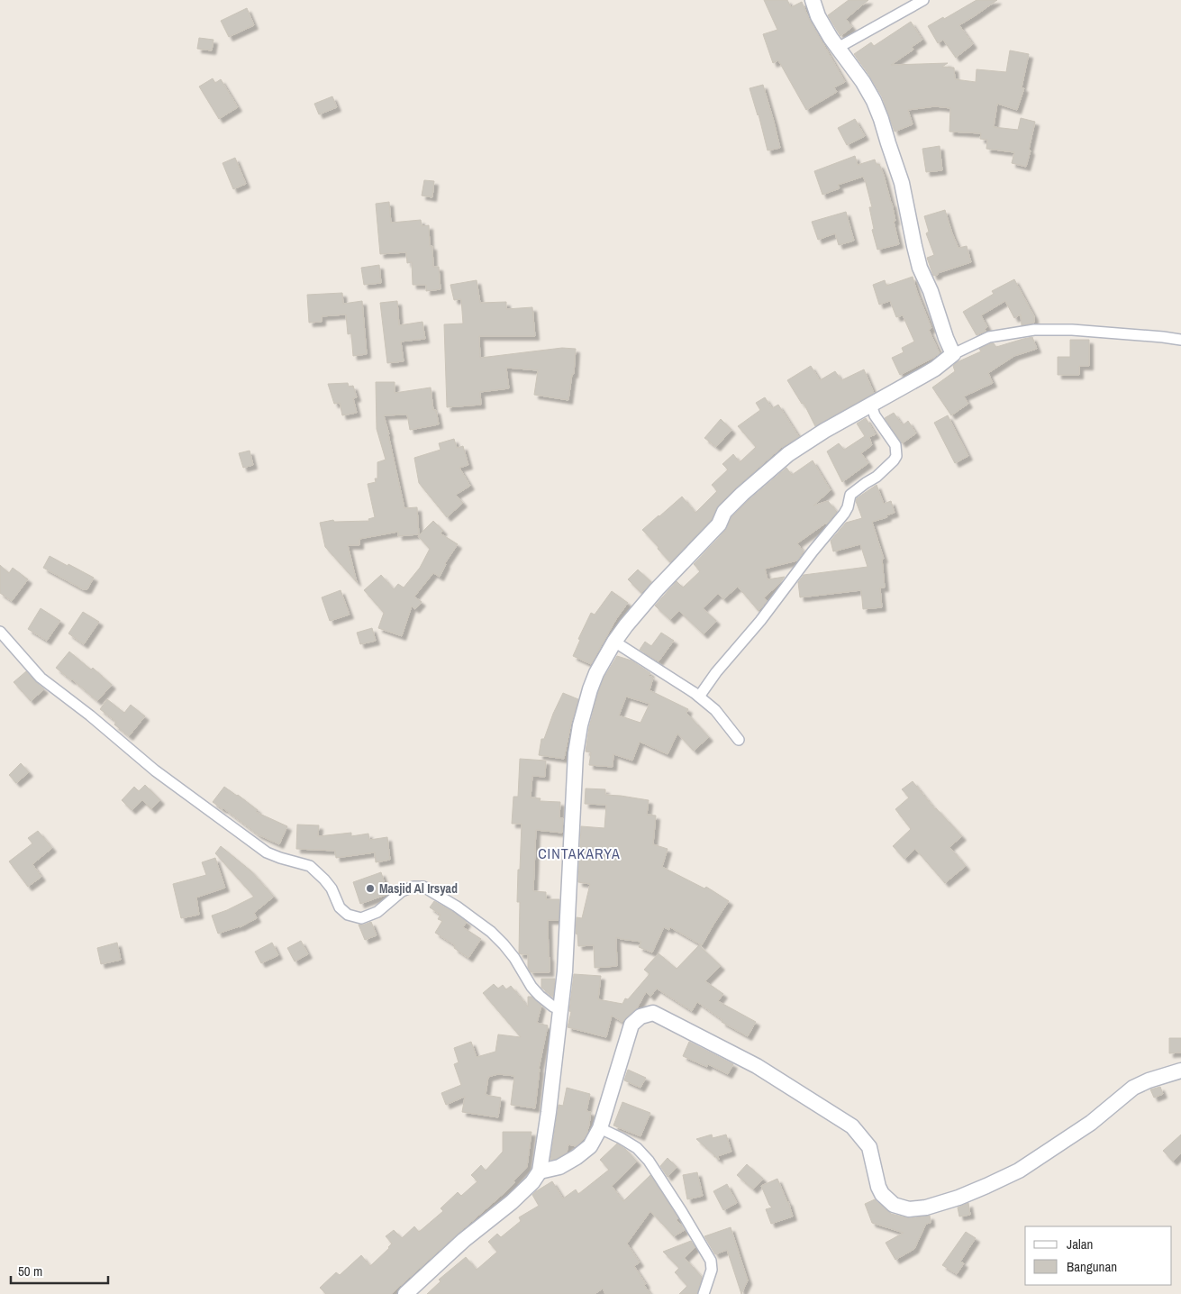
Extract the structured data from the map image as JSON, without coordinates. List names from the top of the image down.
{
  "districts": ["CINTAKARYA"],
  "places": ["Masjid Al Irsyad"],
  "legend": ["Jalan", "Bangunan"],
  "scale_bar": "50 m"
}
